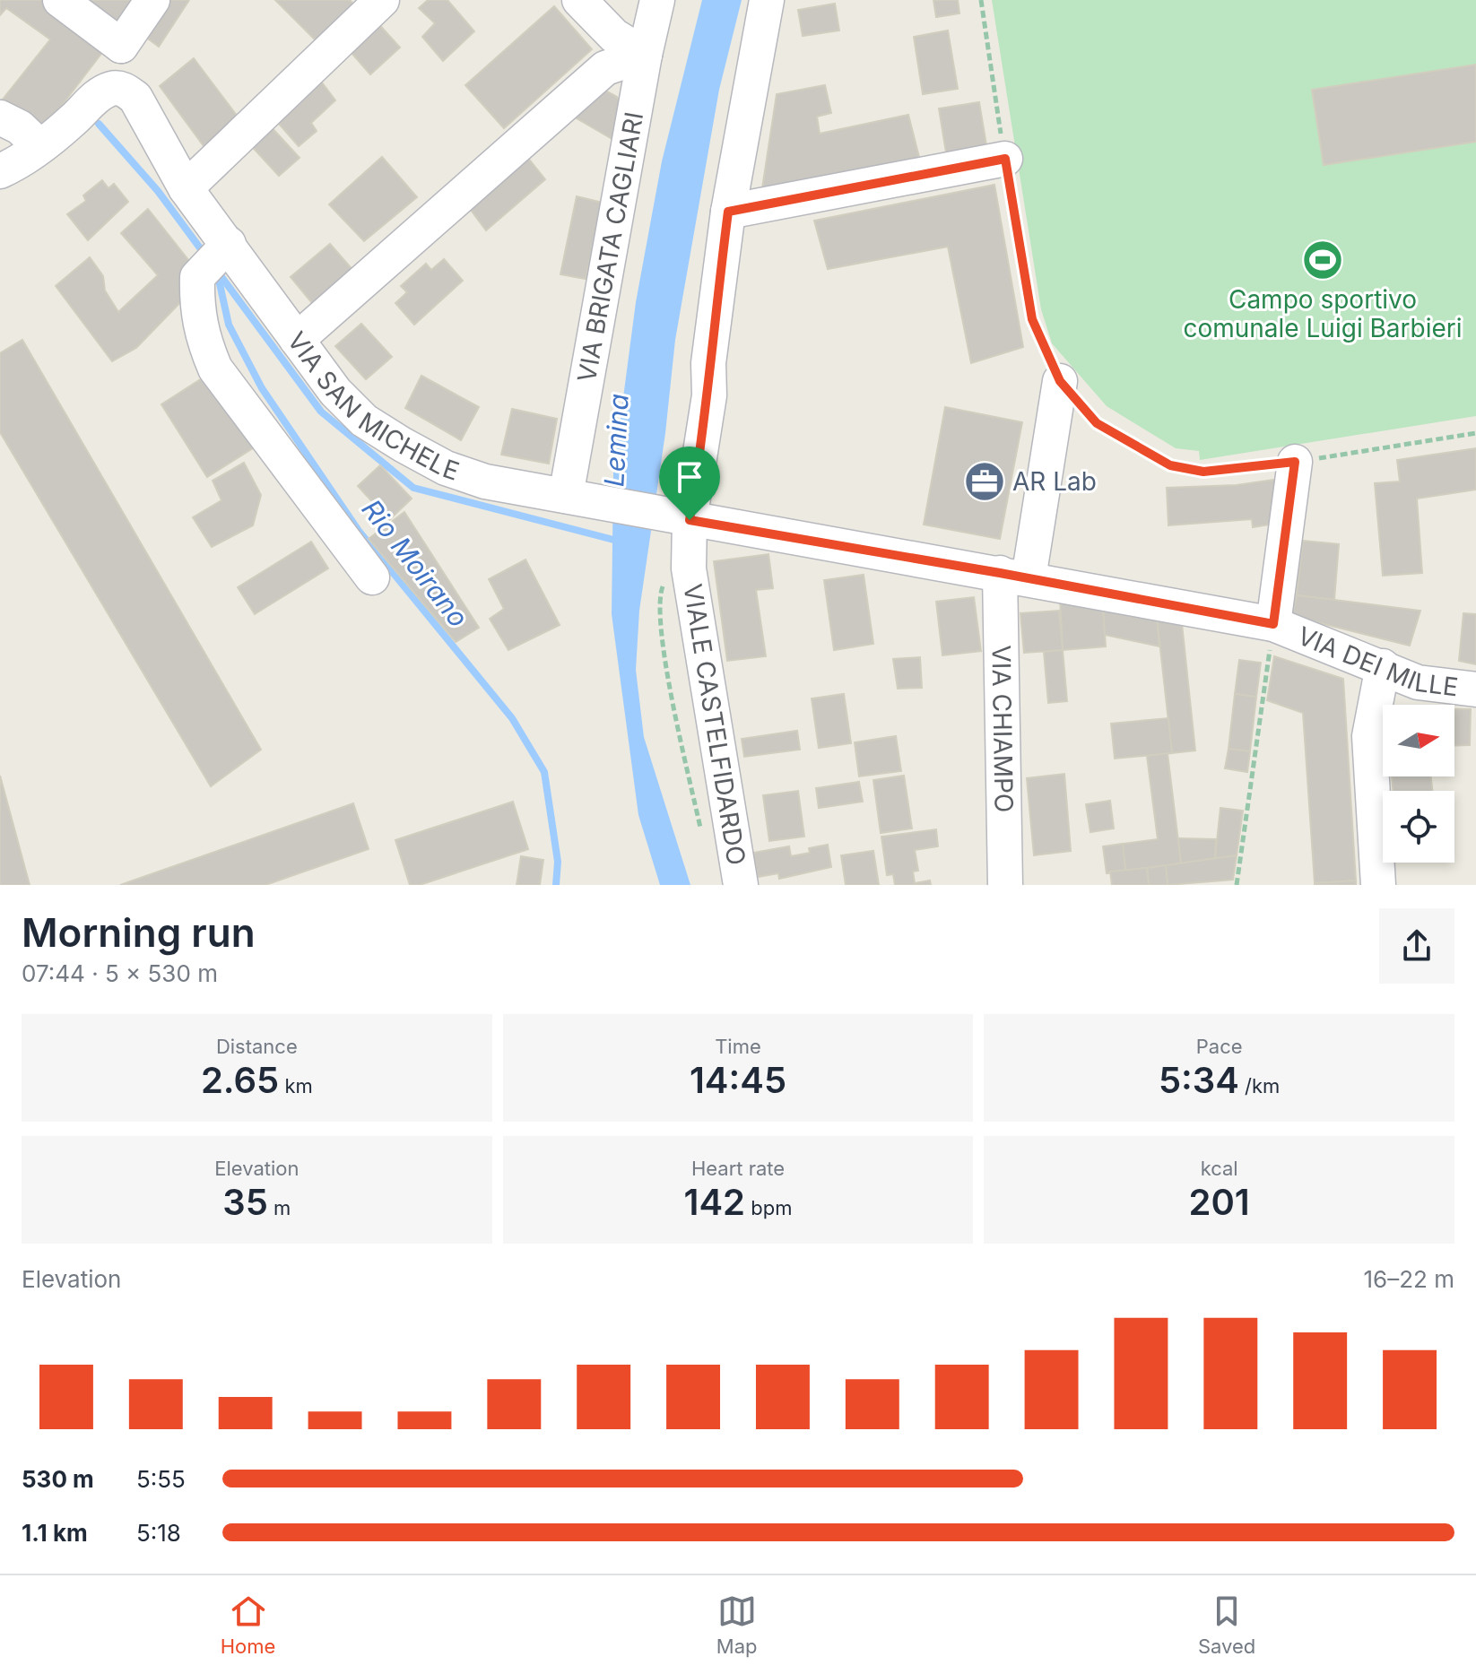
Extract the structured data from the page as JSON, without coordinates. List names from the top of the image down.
{
  "streets": {
    "street": [
      "VIA BRIGATA CAGLIARI",
      "VIA SAN MICHELE",
      "VIA DEI MILLE",
      "VIALE CASTELFIDARDO",
      "VIA CHIAMPO"
    ]
  },
  "crossings": [
    ["VIA BRIGATA CAGLIARI", "VIA SAN MICHELE"],
    ["VIA SAN MICHELE", "VIA DEI MILLE"],
    ["VIA SAN MICHELE", "VIALE CASTELFIDARDO"],
    ["VIA DEI MILLE", "VIALE CASTELFIDARDO"],
    ["VIA DEI MILLE", "VIA CHIAMPO"]
  ],
  "water": ["Lemina", "Rio Moirano"],
  "places": {
    "sports": ["Campo sportivo comunale Luigi Barbieri"],
    "office": ["AR Lab"]
  },
  "north": "right",
  "page": {
    "heading": ["Morning run", "07:44 · 5 × 530 m"],
    "stats": [
      ["Distance", "2.65 km"],
      ["Time", "14:45"],
      ["Pace", "5:34 /km"],
      ["Elevation", "35 m"],
      ["Heart rate", "142 bpm"],
      ["kcal", "201"]
    ],
    "chart": ["Elevation", "16–22 m"],
    "list": [
      {
        "name": "530 m",
        "note": "5:55"
      },
      {
        "name": "1.1 km",
        "note": "5:18"
      }
    ],
    "tabs": ["Home", "Map", "Saved"]
  }
}
